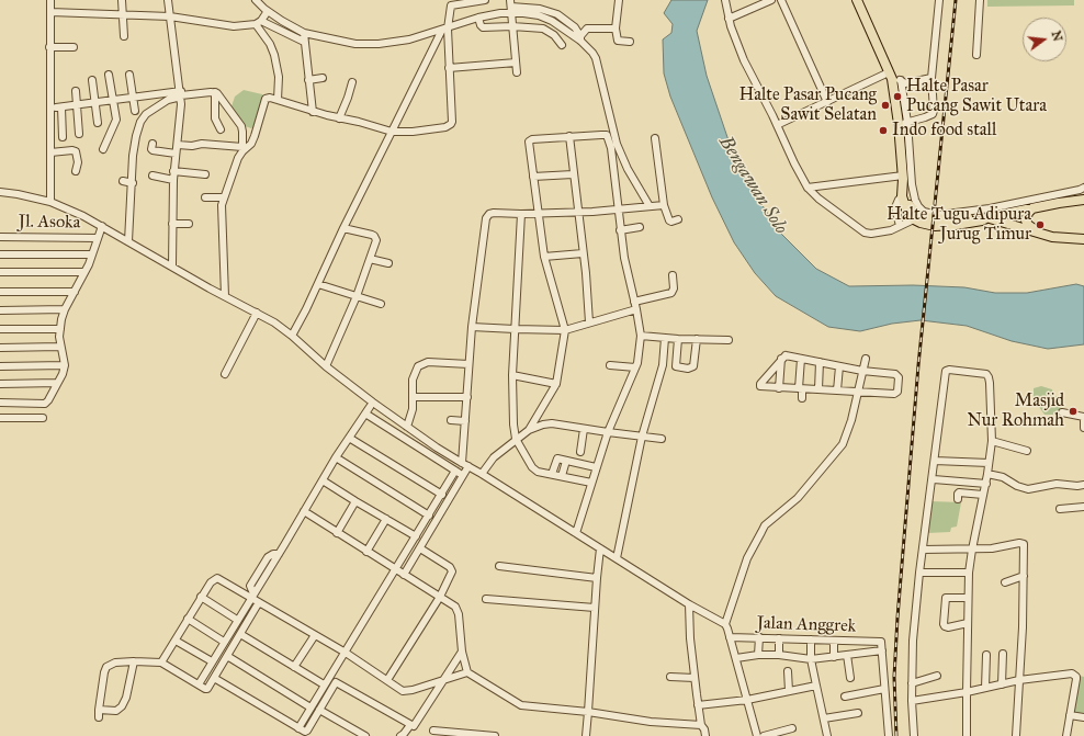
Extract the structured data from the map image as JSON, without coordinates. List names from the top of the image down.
{
  "streets": {
    "street": ["Jl. Asoka", "Jalan Anggrek"]
  },
  "water": ["Bengawan Solo"],
  "places": [
    "Halte Pasar Pucang Sawit Utara",
    "Halte Pasar Pucang Sawit Selatan",
    "Indo food stall",
    "Halte Tugu Adipura Jurug Timur",
    "Masjid Nur Rohmah"
  ],
  "north": "right"
}
